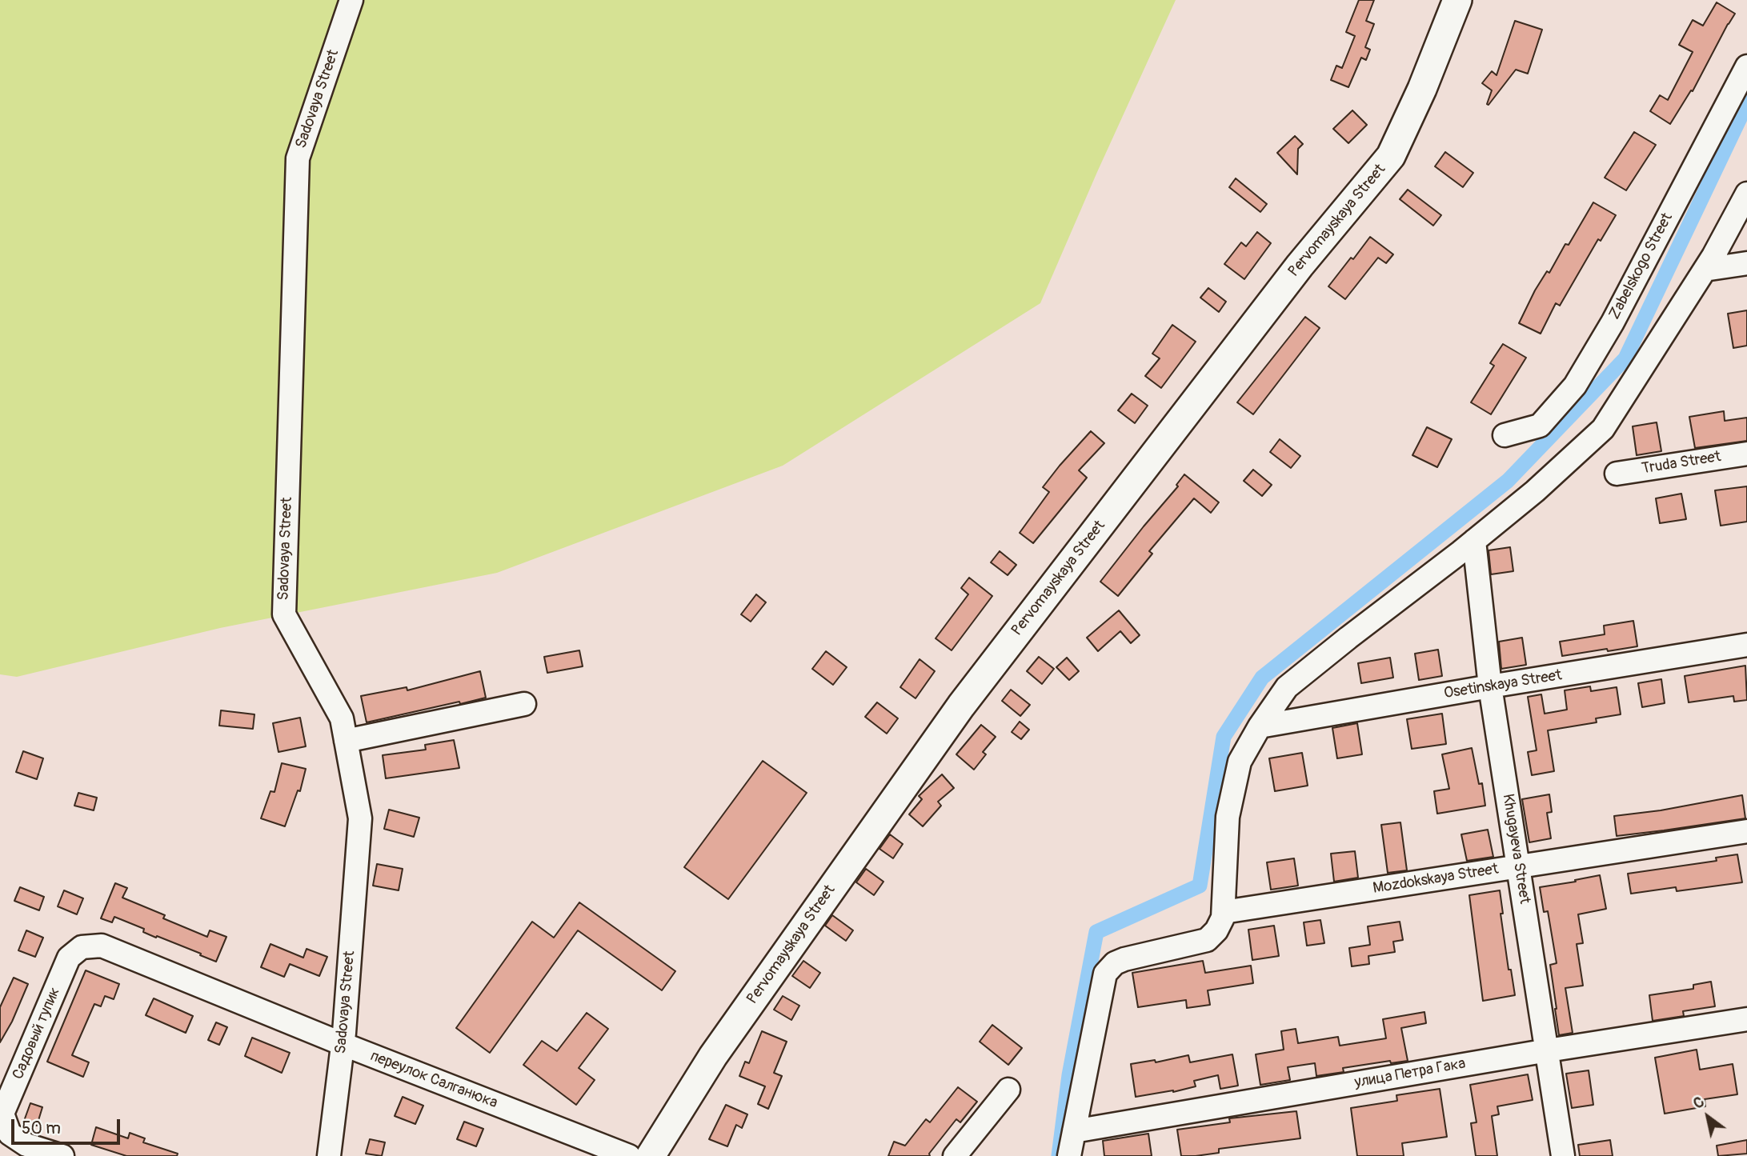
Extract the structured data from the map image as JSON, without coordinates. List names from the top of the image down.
{
  "streets": {
    "main road": ["Pervomayskaya Street"],
    "street": [
      "Sadovaya Street",
      "Zabelskogo Street",
      "Truda Street",
      "Osetinskaya Street",
      "Khugayeva Street",
      "Mozdokskaya Street",
      "Садовый тупик",
      "улица Петра Гака",
      "переулок Салганюка"
    ]
  },
  "crossings": [
    ["Sadovaya Street", "переулок Салганюка"],
    ["Osetinskaya Street", "Khugayeva Street"],
    ["Khugayeva Street", "Mozdokskaya Street"],
    ["Khugayeva Street", "улица Петра Гака"],
    ["Садовый тупик", "переулок Салганюка"]
  ],
  "scale_bar": "50 m",
  "north": "top left"
}
